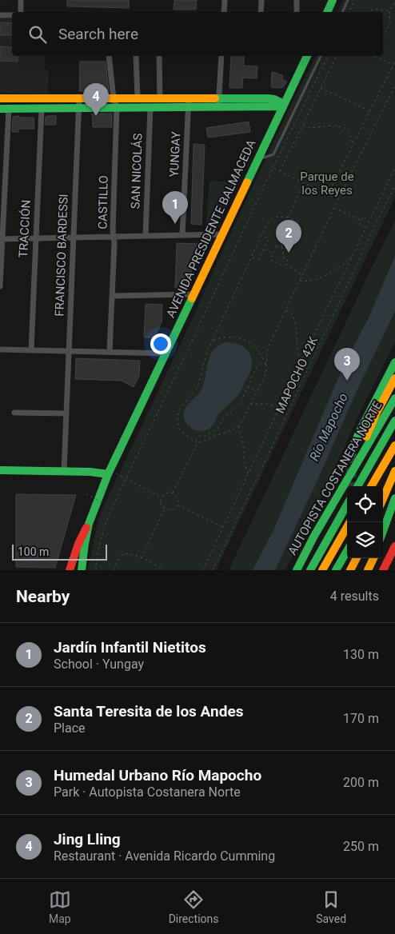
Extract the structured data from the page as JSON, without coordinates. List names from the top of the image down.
{
  "streets": {
    "main road": ["AVENIDA PRESIDENTE BALMACEDA", "AUTOPISTA COSTANERA NORTE"],
    "street": [
      "YUNGAY",
      "SAN NICOLÁS",
      "CASTILLO",
      "TRACCIÓN",
      "FRANCISCO BARDESSI"
    ],
    "path": ["MAPOCHO 42K"]
  },
  "water": ["Río Mapocho"],
  "parks": ["Parque de los Reyes"],
  "scale_bar": "100 m",
  "page": {
    "search": "Search here",
    "pins": [
      "4",
      "1",
      "2",
      "3"
    ],
    "scale": "100 m",
    "heading": ["Nearby", "4 results"],
    "list": [
      {
        "mark": "1",
        "name": "Jardín Infantil Nietitos",
        "note": "School · Yungay",
        "value": "130 m"
      },
      {
        "mark": "2",
        "name": "Santa Teresita de los Andes",
        "note": "Place",
        "value": "170 m"
      },
      {
        "mark": "3",
        "name": "Humedal Urbano Río Mapocho",
        "note": "Park · Autopista Costanera Norte",
        "value": "200 m"
      },
      {
        "mark": "4",
        "name": "Jing Lling",
        "note": "Restaurant · Avenida Ricardo Cumming",
        "value": "250 m"
      }
    ],
    "nav": ["Map", "Directions", "Saved"]
  }
}
